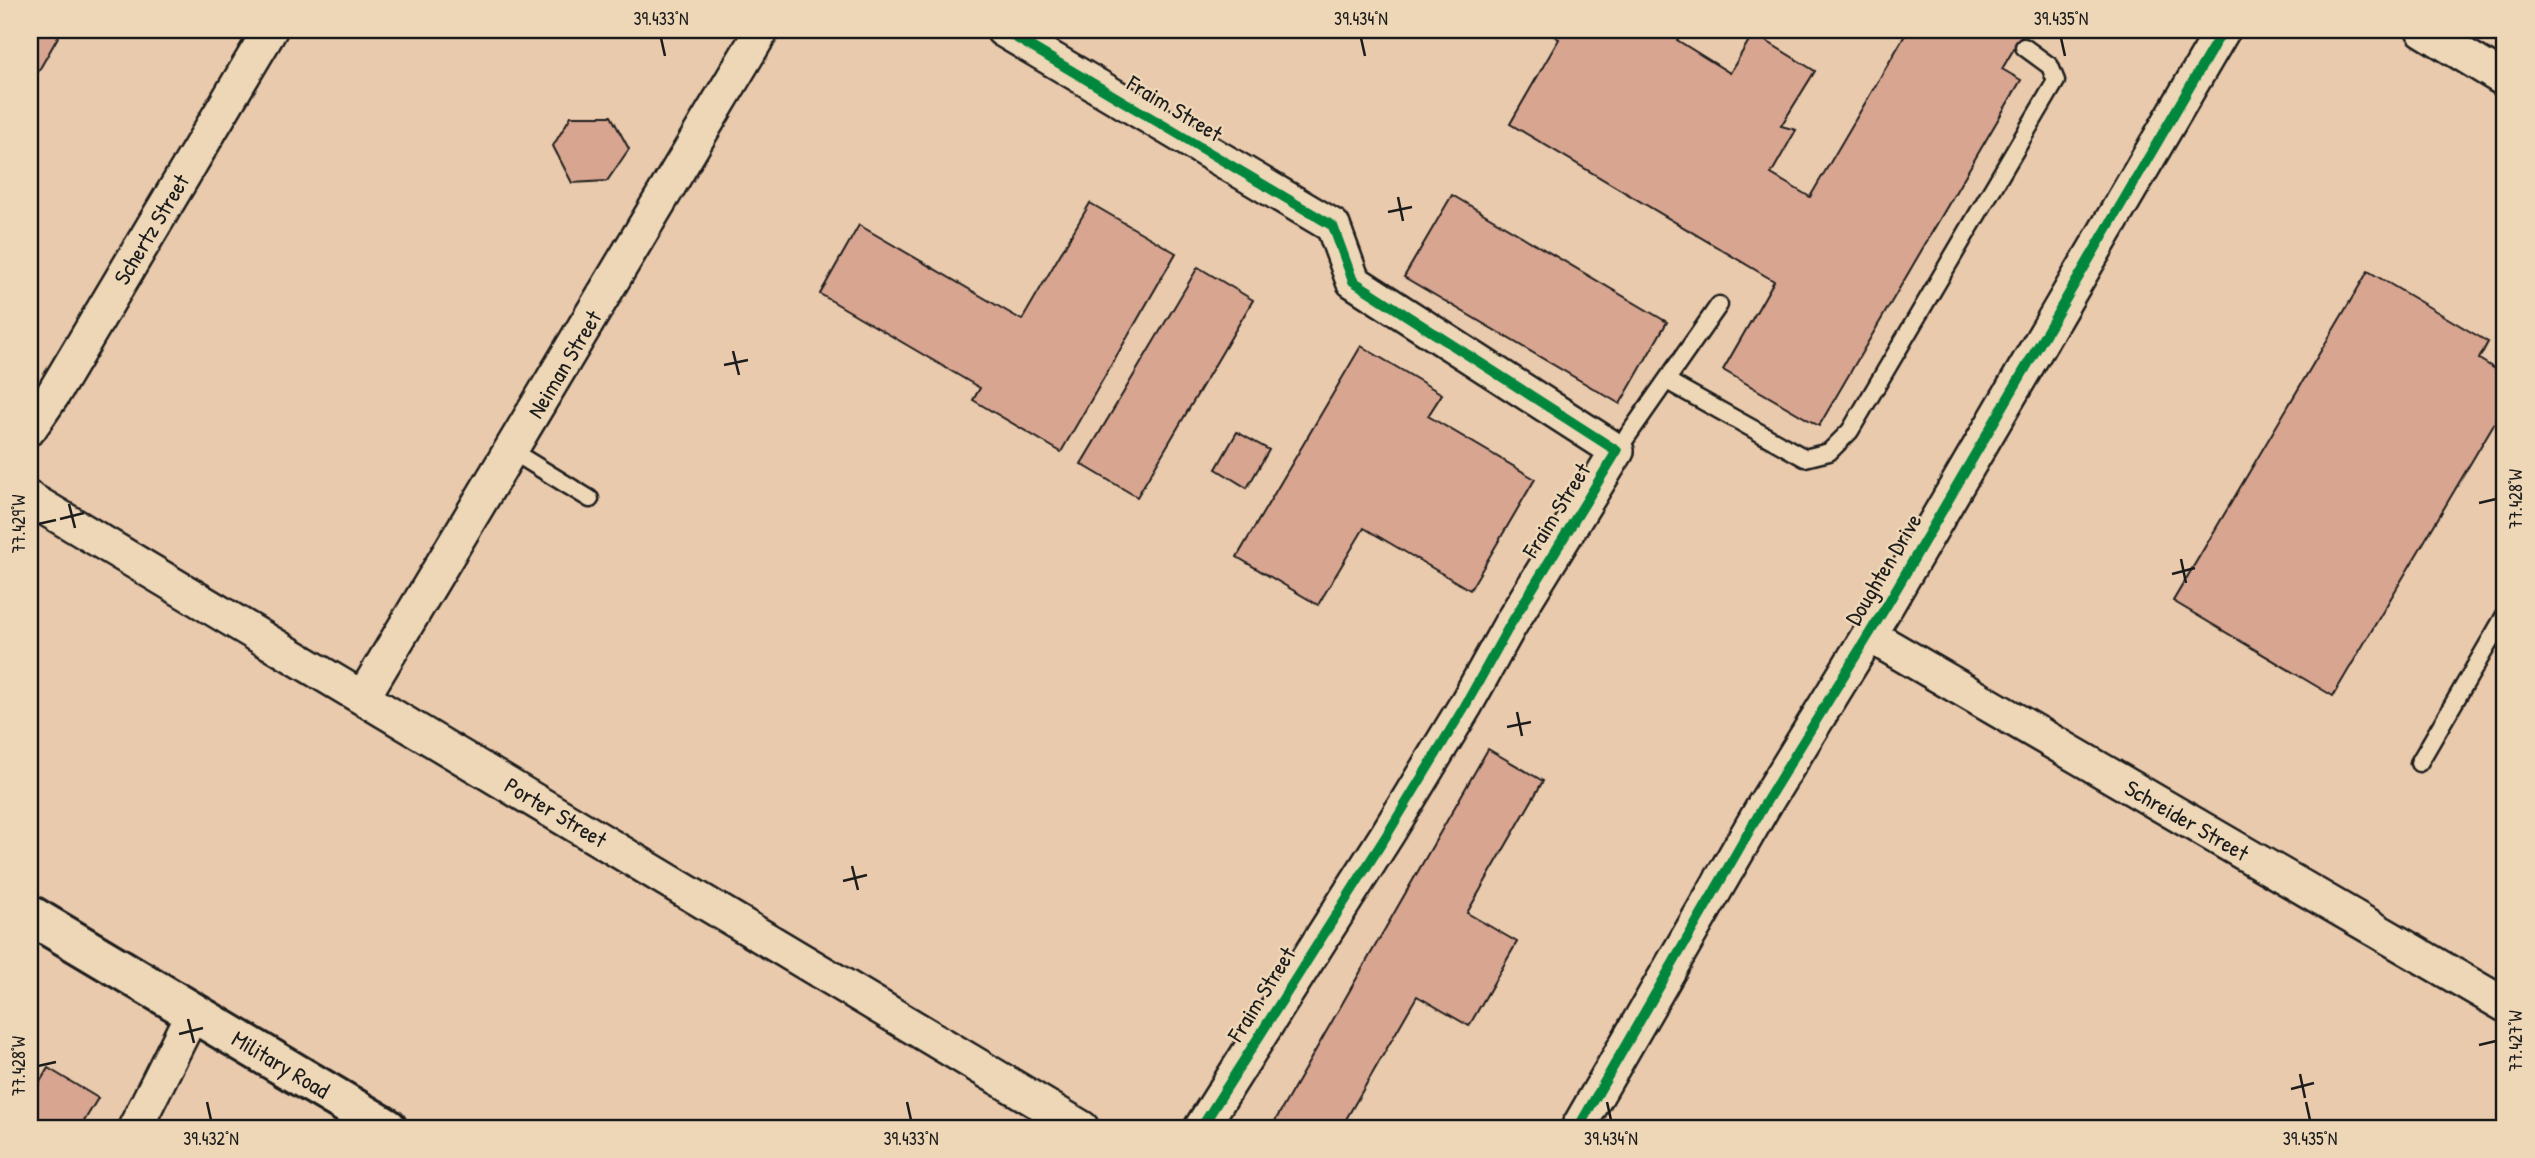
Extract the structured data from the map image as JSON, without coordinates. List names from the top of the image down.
{
  "streets": {
    "street": [
      "Fraim Street",
      "Schertz Street",
      "Neiman Street",
      "Doughten Drive",
      "Porter Street",
      "Schreider Street",
      "Military Road"
    ]
  },
  "crossings": [
    ["Neiman Street", "Porter Street"],
    ["Doughten Drive", "Schreider Street"]
  ],
  "coordinates": [
    "39.433°N",
    "39.434°N",
    "39.435°N",
    "77.428°W",
    "77.429°W",
    "77.427°W",
    "39.432°N"
  ]
}
